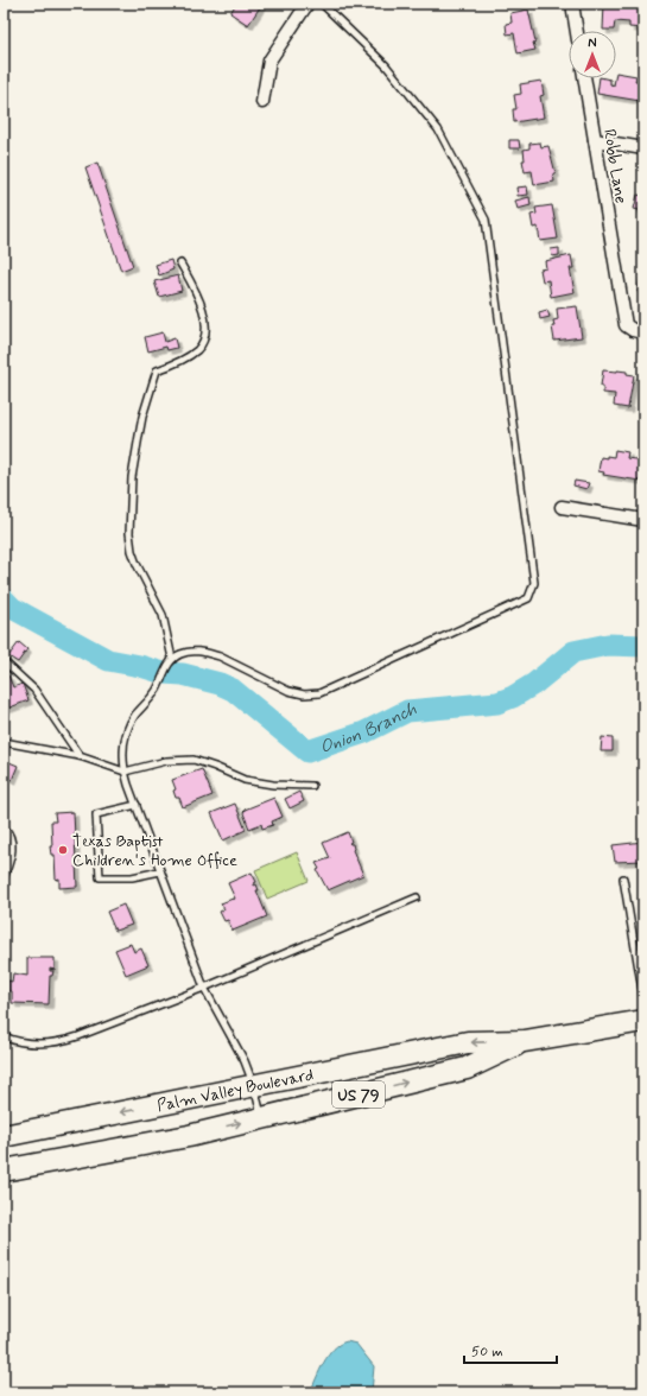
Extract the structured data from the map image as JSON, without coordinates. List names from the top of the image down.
{
  "streets": {
    "highway": ["Palm Valley Boulevard", "US 79"],
    "street": ["Robb Lane"]
  },
  "crossings": [
    ["Palm Valley Boulevard", "US 79"]
  ],
  "water": ["Onion Branch"],
  "places": ["Texas Baptist Children's Home Office"],
  "scale_bar": "50 m",
  "north": "top"
}
